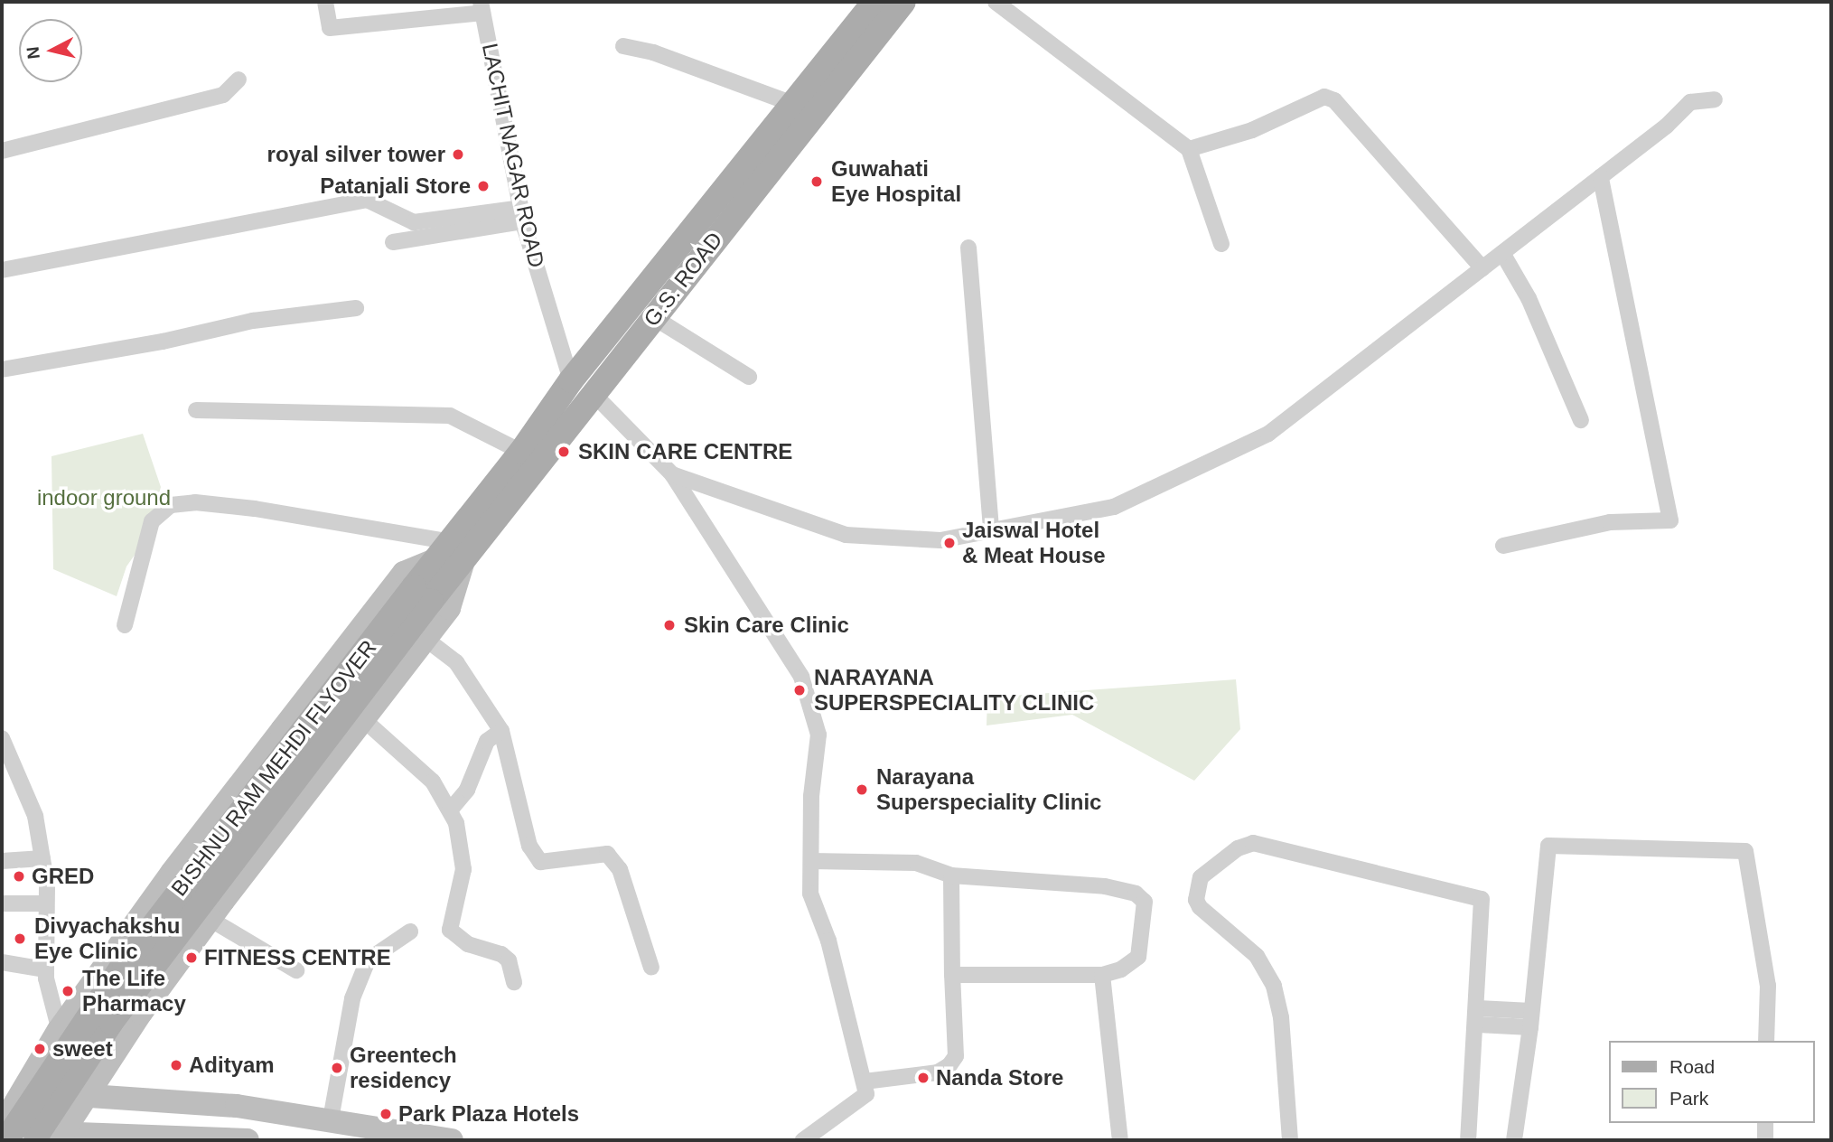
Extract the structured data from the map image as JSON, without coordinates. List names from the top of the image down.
{
  "streets": {
    "main road": ["G.S. ROAD", "BISHNU RAM MEHDI FLYOVER"],
    "street": ["LACHIT NAGAR ROAD"]
  },
  "crossings": [
    ["LACHIT NAGAR ROAD", "G.S. ROAD"],
    ["G.S. ROAD", "BISHNU RAM MEHDI FLYOVER"]
  ],
  "parks": ["indoor ground"],
  "places": [
    "royal silver tower",
    "Guwahati Eye Hospital",
    "Patanjali Store",
    "SKIN CARE CENTRE",
    "Jaiswal Hotel & Meat House",
    "Skin Care Clinic",
    "NARAYANA SUPERSPECIALITY CLINIC",
    "Narayana Superspeciality Clinic",
    "GRED",
    "Divyachakshu Eye Clinic",
    "FITNESS CENTRE",
    "The Life Pharmacy",
    "sweet",
    "Adityam",
    "Greentech residency",
    "Nanda Store",
    "Park Plaza Hotels"
  ],
  "legend": ["Road", "Park"],
  "north": "left"
}
